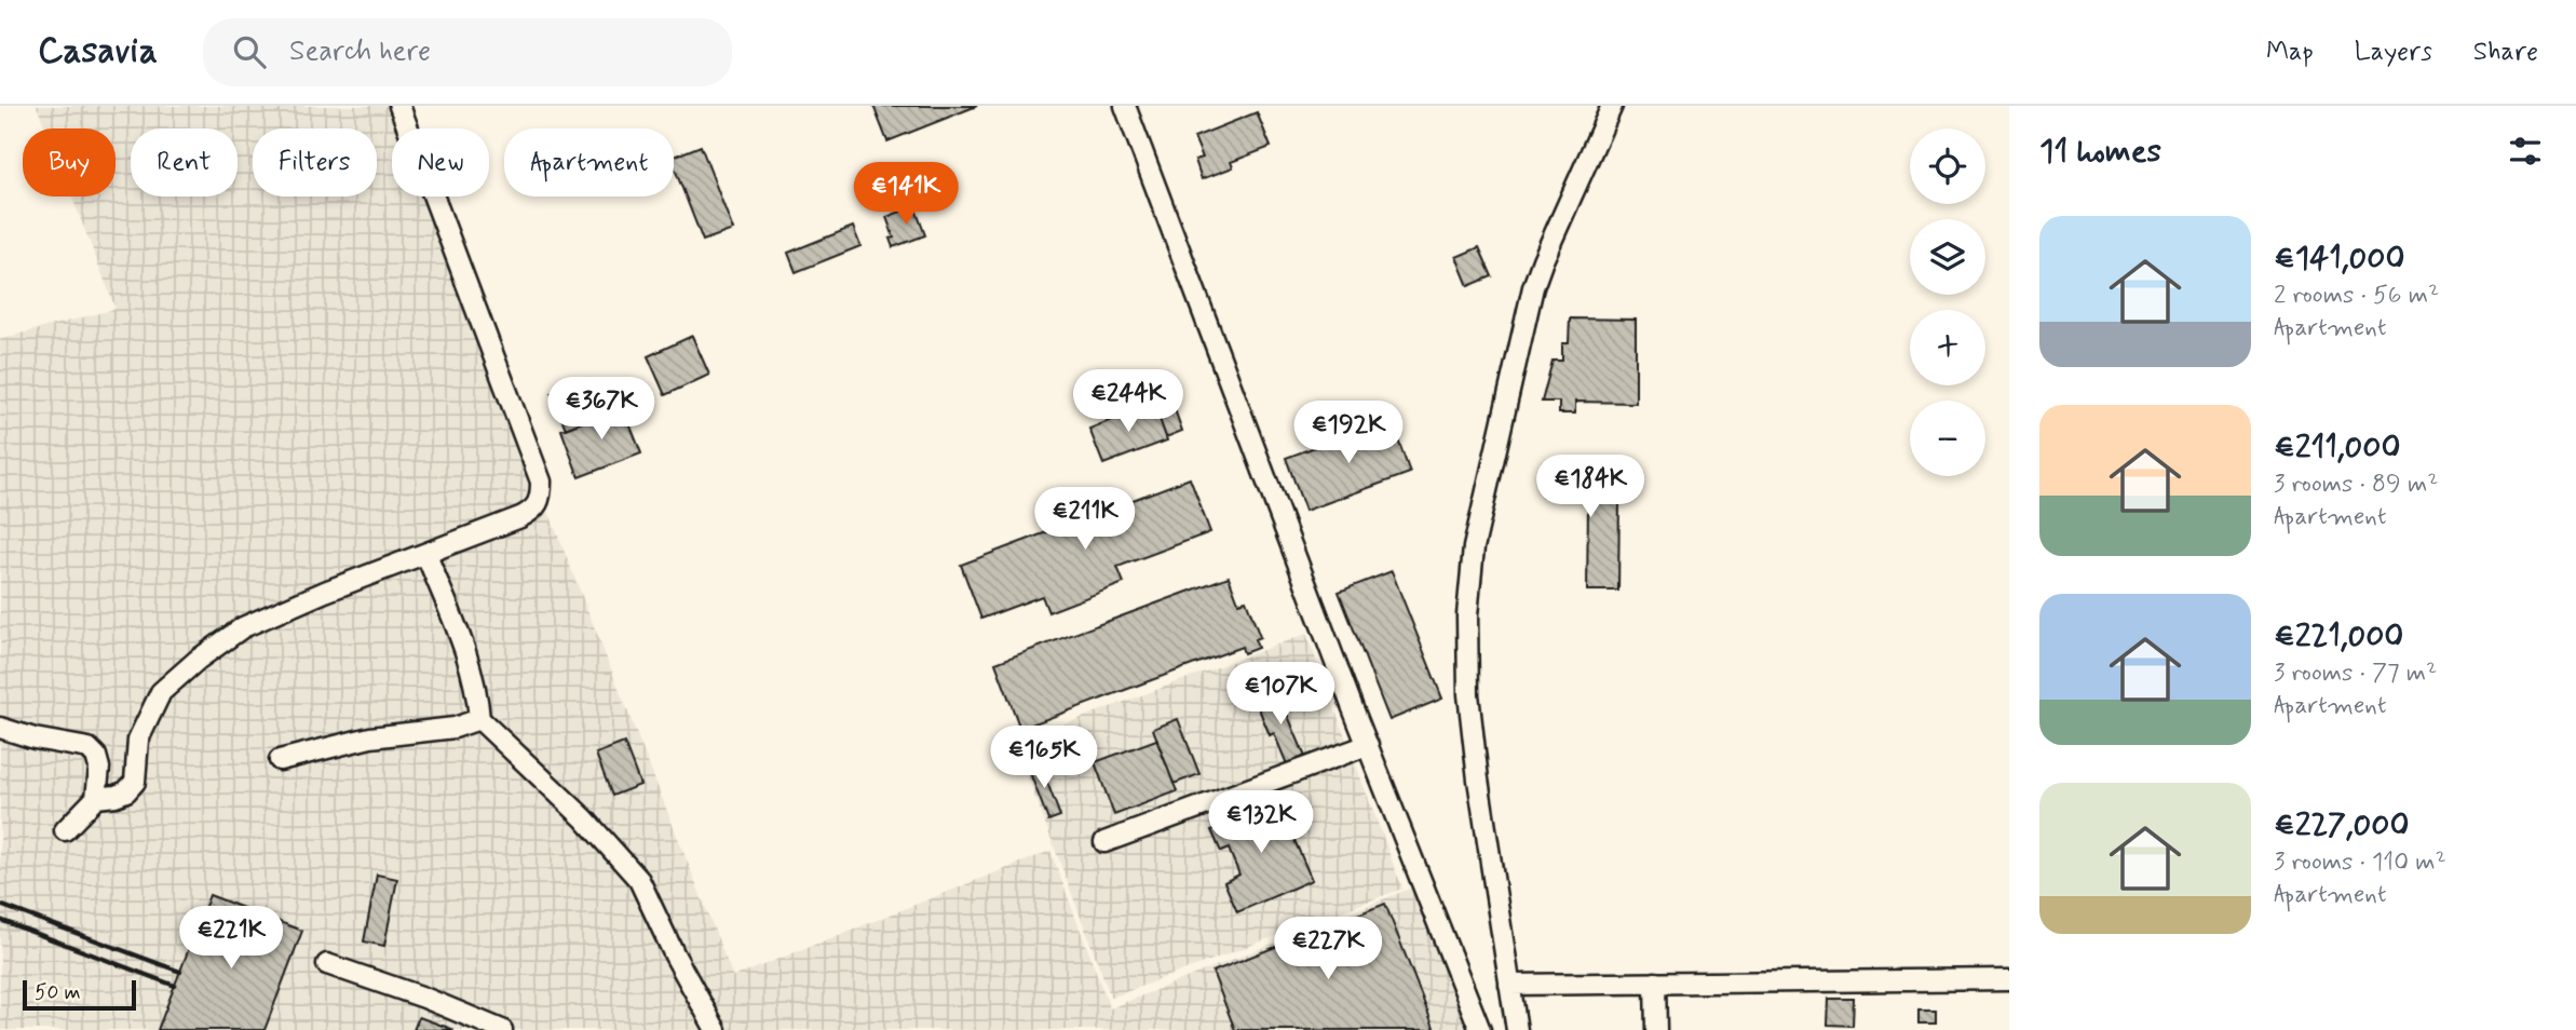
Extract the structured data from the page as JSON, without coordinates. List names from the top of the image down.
{
  "scale_bar": "50 m",
  "page": {
    "header": "Casavia",
    "search": "Search here",
    "nav": ["Map", "Layers", "Share"],
    "heading": "11 homes",
    "map_buttons": ["+", "−"],
    "chip": [
      "Buy",
      "Rent",
      "Filters",
      "New",
      "Apartment"
    ],
    "price": [
      "€141K",
      "€244K",
      "€367K",
      "€192K",
      "€184K",
      "€211K",
      "€107K",
      "€165K",
      "€132K",
      "€221K",
      "€227K"
    ],
    "list": [
      {
        "name": "€141,000",
        "note": "2 rooms · 56 m² · Apartment"
      },
      {
        "name": "€211,000",
        "note": "3 rooms · 89 m² · Apartment"
      },
      {
        "name": "€221,000",
        "note": "3 rooms · 77 m² · Apartment"
      },
      {
        "name": "€227,000",
        "note": "3 rooms · 110 m² · Apartment"
      }
    ],
    "scale": "50 m"
  }
}
